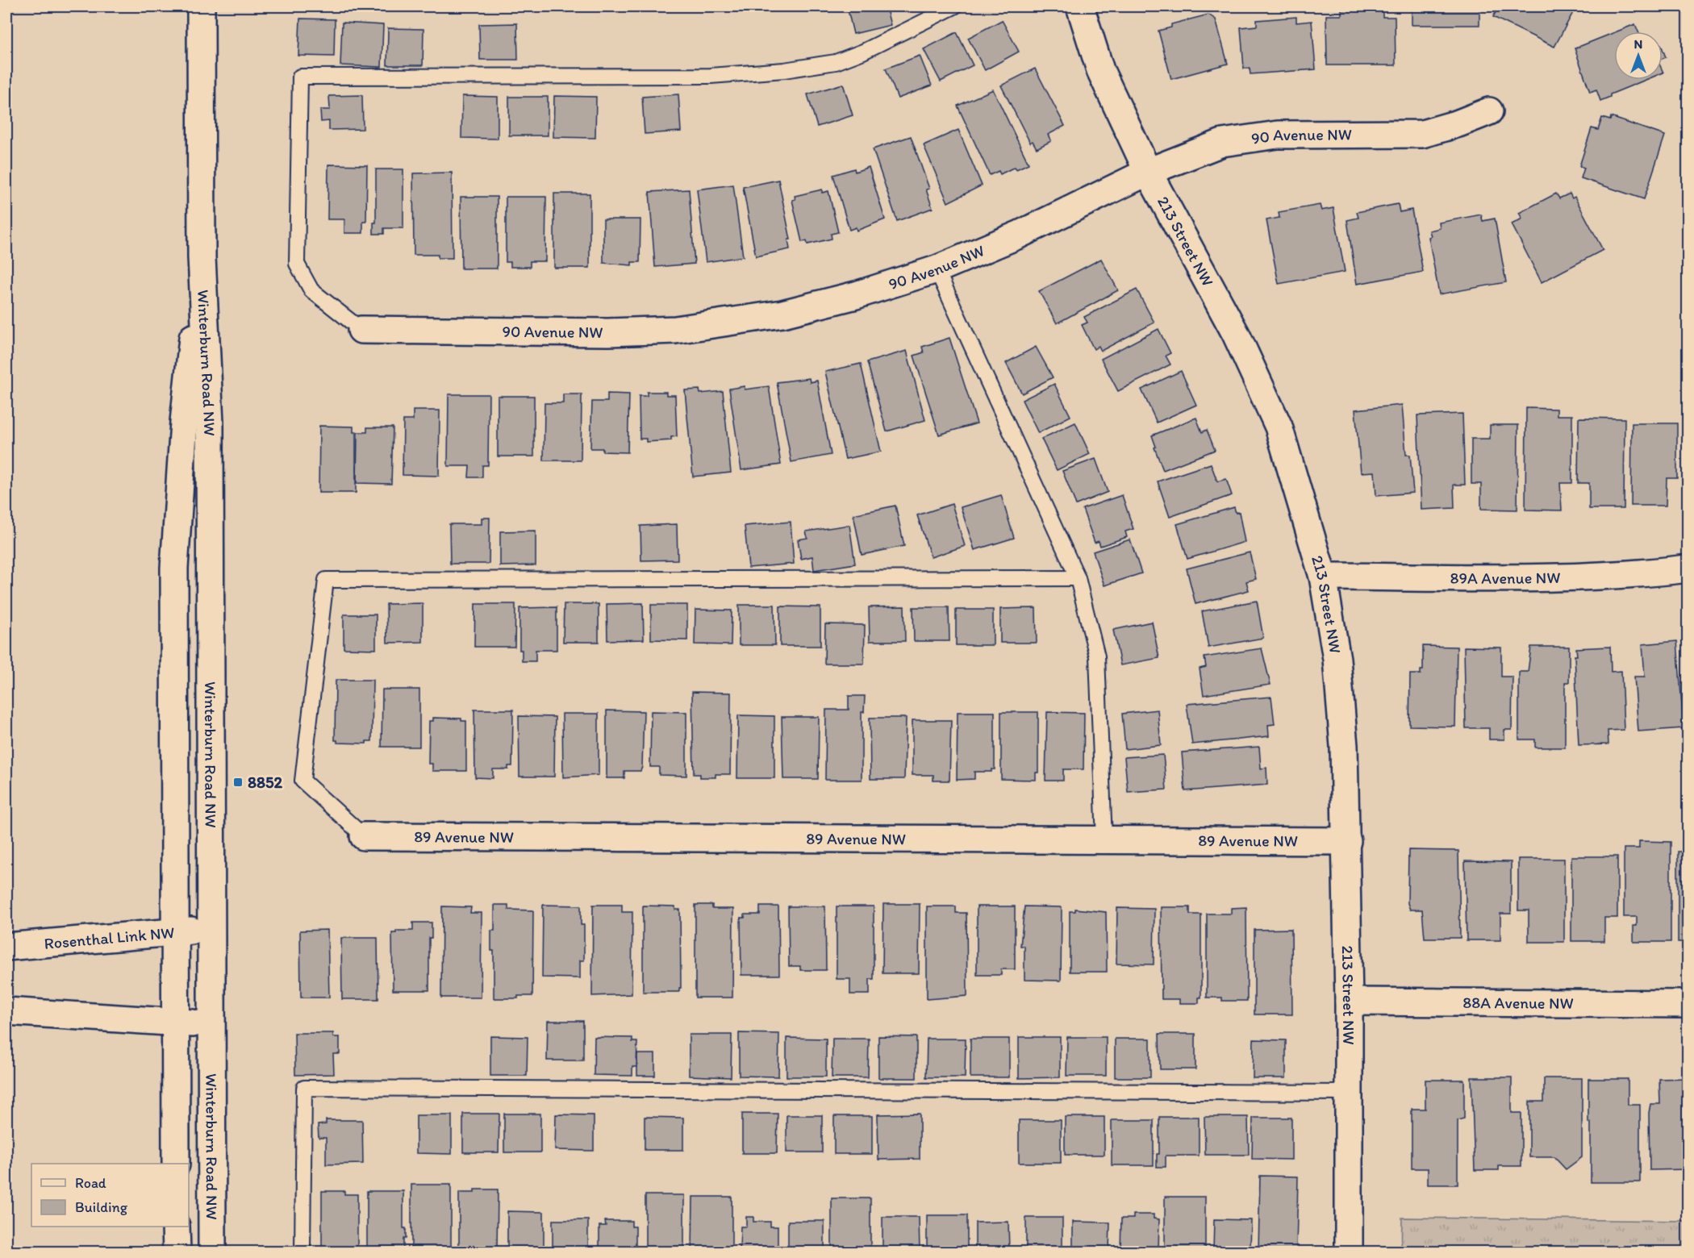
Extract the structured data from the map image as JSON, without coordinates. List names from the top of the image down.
{
  "streets": {
    "street": [
      "90 Avenue NW",
      "213 Street NW",
      "Winterburn Road NW",
      "89A Avenue NW",
      "89 Avenue NW",
      "Rosenthal Link NW",
      "88A Avenue NW"
    ]
  },
  "crossings": [
    ["90 Avenue NW", "213 Street NW"],
    ["213 Street NW", "89A Avenue NW"],
    ["213 Street NW", "89 Avenue NW"],
    ["213 Street NW", "88A Avenue NW"],
    ["Winterburn Road NW", "Rosenthal Link NW"]
  ],
  "places": {
    "transit": ["8852"]
  },
  "legend": ["Road", "Building"],
  "north": "top"
}
